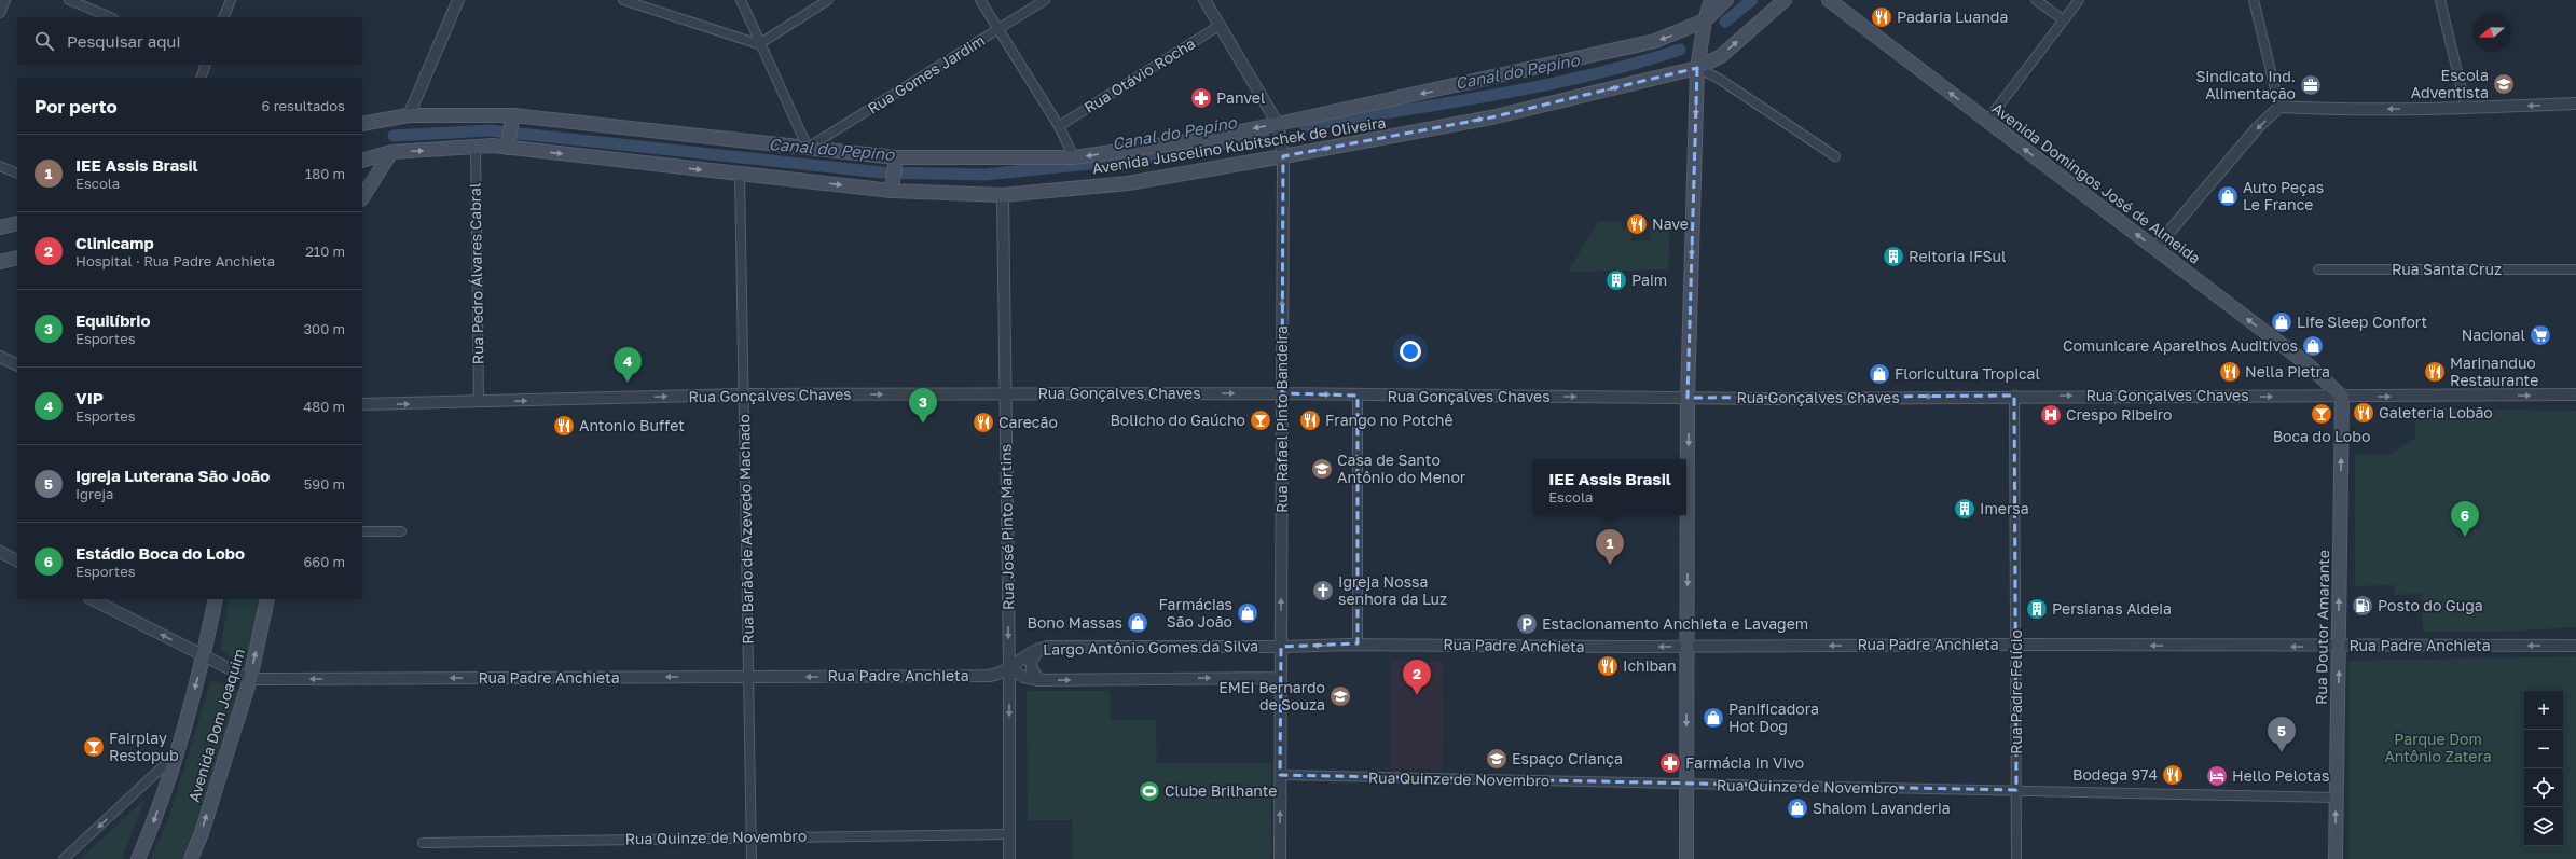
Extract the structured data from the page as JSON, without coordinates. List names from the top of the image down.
{
  "streets": {
    "main road": [
      "Avenida Juscelino Kubitschek de Oliveira",
      "Avenida Domingos José de Almeida",
      "Rua Doutor Amarante",
      "Avenida Dom Joaquim"
    ],
    "street": [
      "Rua Gomes Jardim",
      "Rua Otávio Rocha",
      "Rua Santa Cruz",
      "Rua Pedro Álvares Cabral",
      "Rua Gonçalves Chaves",
      "Rua Rafael Pinto Bandeira",
      "Rua José Pinto Martins",
      "Rua Barão de Azevedo Machado",
      "Rua Padre Anchieta",
      "Largo Antônio Gomes da Silva",
      "Rua Padre Felício",
      "Rua Quinze de Novembro"
    ]
  },
  "crossings": [
    ["Rua Gomes Jardim", "Avenida Juscelino Kubitschek de Oliveira"],
    ["Rua Otávio Rocha", "Rua Rafael Pinto Bandeira"],
    ["Avenida Juscelino Kubitschek de Oliveira", "Rua Pedro Álvares Cabral"],
    ["Avenida Juscelino Kubitschek de Oliveira", "Rua Rafael Pinto Bandeira"],
    ["Avenida Juscelino Kubitschek de Oliveira", "Rua José Pinto Martins"],
    ["Avenida Juscelino Kubitschek de Oliveira", "Rua Barão de Azevedo Machado"],
    ["Avenida Domingos José de Almeida", "Rua Gonçalves Chaves"],
    ["Avenida Domingos José de Almeida", "Rua Doutor Amarante"],
    ["Rua Pedro Álvares Cabral", "Rua Gonçalves Chaves"],
    ["Rua Gonçalves Chaves", "Rua Rafael Pinto Bandeira"],
    ["Rua Gonçalves Chaves", "Rua José Pinto Martins"],
    ["Rua Gonçalves Chaves", "Rua Barão de Azevedo Machado"],
    ["Rua Gonçalves Chaves", "Rua Doutor Amarante"],
    ["Rua Gonçalves Chaves", "Rua Padre Felício"],
    ["Rua Rafael Pinto Bandeira", "Rua Padre Anchieta"],
    ["Rua Rafael Pinto Bandeira", "Largo Antônio Gomes da Silva"],
    ["Rua Rafael Pinto Bandeira", "Rua Quinze de Novembro"],
    ["Rua José Pinto Martins", "Rua Padre Anchieta"],
    ["Rua José Pinto Martins", "Largo Antônio Gomes da Silva"],
    ["Rua José Pinto Martins", "Rua Quinze de Novembro"],
    ["Rua Barão de Azevedo Machado", "Rua Padre Anchieta"],
    ["Rua Barão de Azevedo Machado", "Rua Quinze de Novembro"],
    ["Rua Doutor Amarante", "Rua Padre Anchieta"],
    ["Rua Doutor Amarante", "Rua Quinze de Novembro"],
    ["Rua Padre Anchieta", "Largo Antônio Gomes da Silva"],
    ["Rua Padre Anchieta", "Rua Padre Felício"],
    ["Rua Padre Anchieta", "Avenida Dom Joaquim"],
    ["Rua Padre Felício", "Rua Quinze de Novembro"]
  ],
  "one_way": [
    "Avenida Domingos José de Almeida",
    "Rua Gonçalves Chaves",
    "Rua José Pinto Martins",
    "Rua Doutor Amarante",
    "Rua Padre Anchieta"
  ],
  "water": ["Canal do Pepino"],
  "parks": ["Parque Dom Antônio Zatera"],
  "places": {
    "restaurant": [
      "Padaria Luanda",
      "Nave",
      "Nella Pietra",
      "Marinanduo Restaurante",
      "Galeteria Lobão",
      "Frango no Potchê",
      "Carecão",
      "Antonio Buffet",
      "Ichiban",
      "Bodega 974"
    ],
    "school or university": [
      "Escola Adventista",
      "Casa de Santo Antônio do Menor",
      "EMEI Bernardo de Souza",
      "Espaço Criança"
    ],
    "office": ["Sindicato Ind. Alimentação"],
    "pharmacy": ["Panvel", "Farmácia In Vivo"],
    "shop": [
      "Auto Peças Le France",
      "Life Sleep Confort",
      "Comunicare Aparelhos Auditivos",
      "Floricultura Tropical",
      "Farmácias São João",
      "Bono Massas",
      "Panificadora Hot Dog",
      "Shalom Lavanderia"
    ],
    "building": [
      "Reitoria IFSul",
      "Paim",
      "Imersa",
      "Persianas Aldeia"
    ],
    "supermarket": ["Nacional"],
    "bar": ["Boca do Lobo", "Bolicho do Gaúcho", "Fairplay Restopub"],
    "hospital": ["Crespo Ribeiro"],
    "church": ["Igreja Nossa senhora da Luz"],
    "fuel station": ["Posto do Guga"],
    "parking": ["Estacionamento Anchieta e Lavagem"],
    "hotel": ["Hello Pelotas"],
    "sports": ["Clube Brilhante"]
  },
  "north": "left",
  "page": {
    "search": "Pesquisar aqui",
    "heading": ["Por perto", "6 resultados"],
    "list": [
      {
        "mark": "1",
        "name": "IEE Assis Brasil",
        "note": "Escola",
        "value": "180 m"
      },
      {
        "mark": "2",
        "name": "Clinicamp",
        "note": "Hospital · Rua Padre Anchieta",
        "value": "210 m"
      },
      {
        "mark": "3",
        "name": "Equilíbrio",
        "note": "Esportes",
        "value": "300 m"
      },
      {
        "mark": "4",
        "name": "VIP",
        "note": "Esportes",
        "value": "480 m"
      },
      {
        "mark": "5",
        "name": "Igreja Luterana São João",
        "note": "Igreja",
        "value": "590 m"
      },
      {
        "mark": "6",
        "name": "Estádio Boca do Lobo",
        "note": "Esportes",
        "value": "660 m"
      }
    ],
    "pins": [
      "4",
      "3",
      "6",
      "1",
      "2",
      "5"
    ],
    "popup": ["IEE Assis Brasil", "Escola"],
    "map_buttons": ["+", "−"]
  }
}
